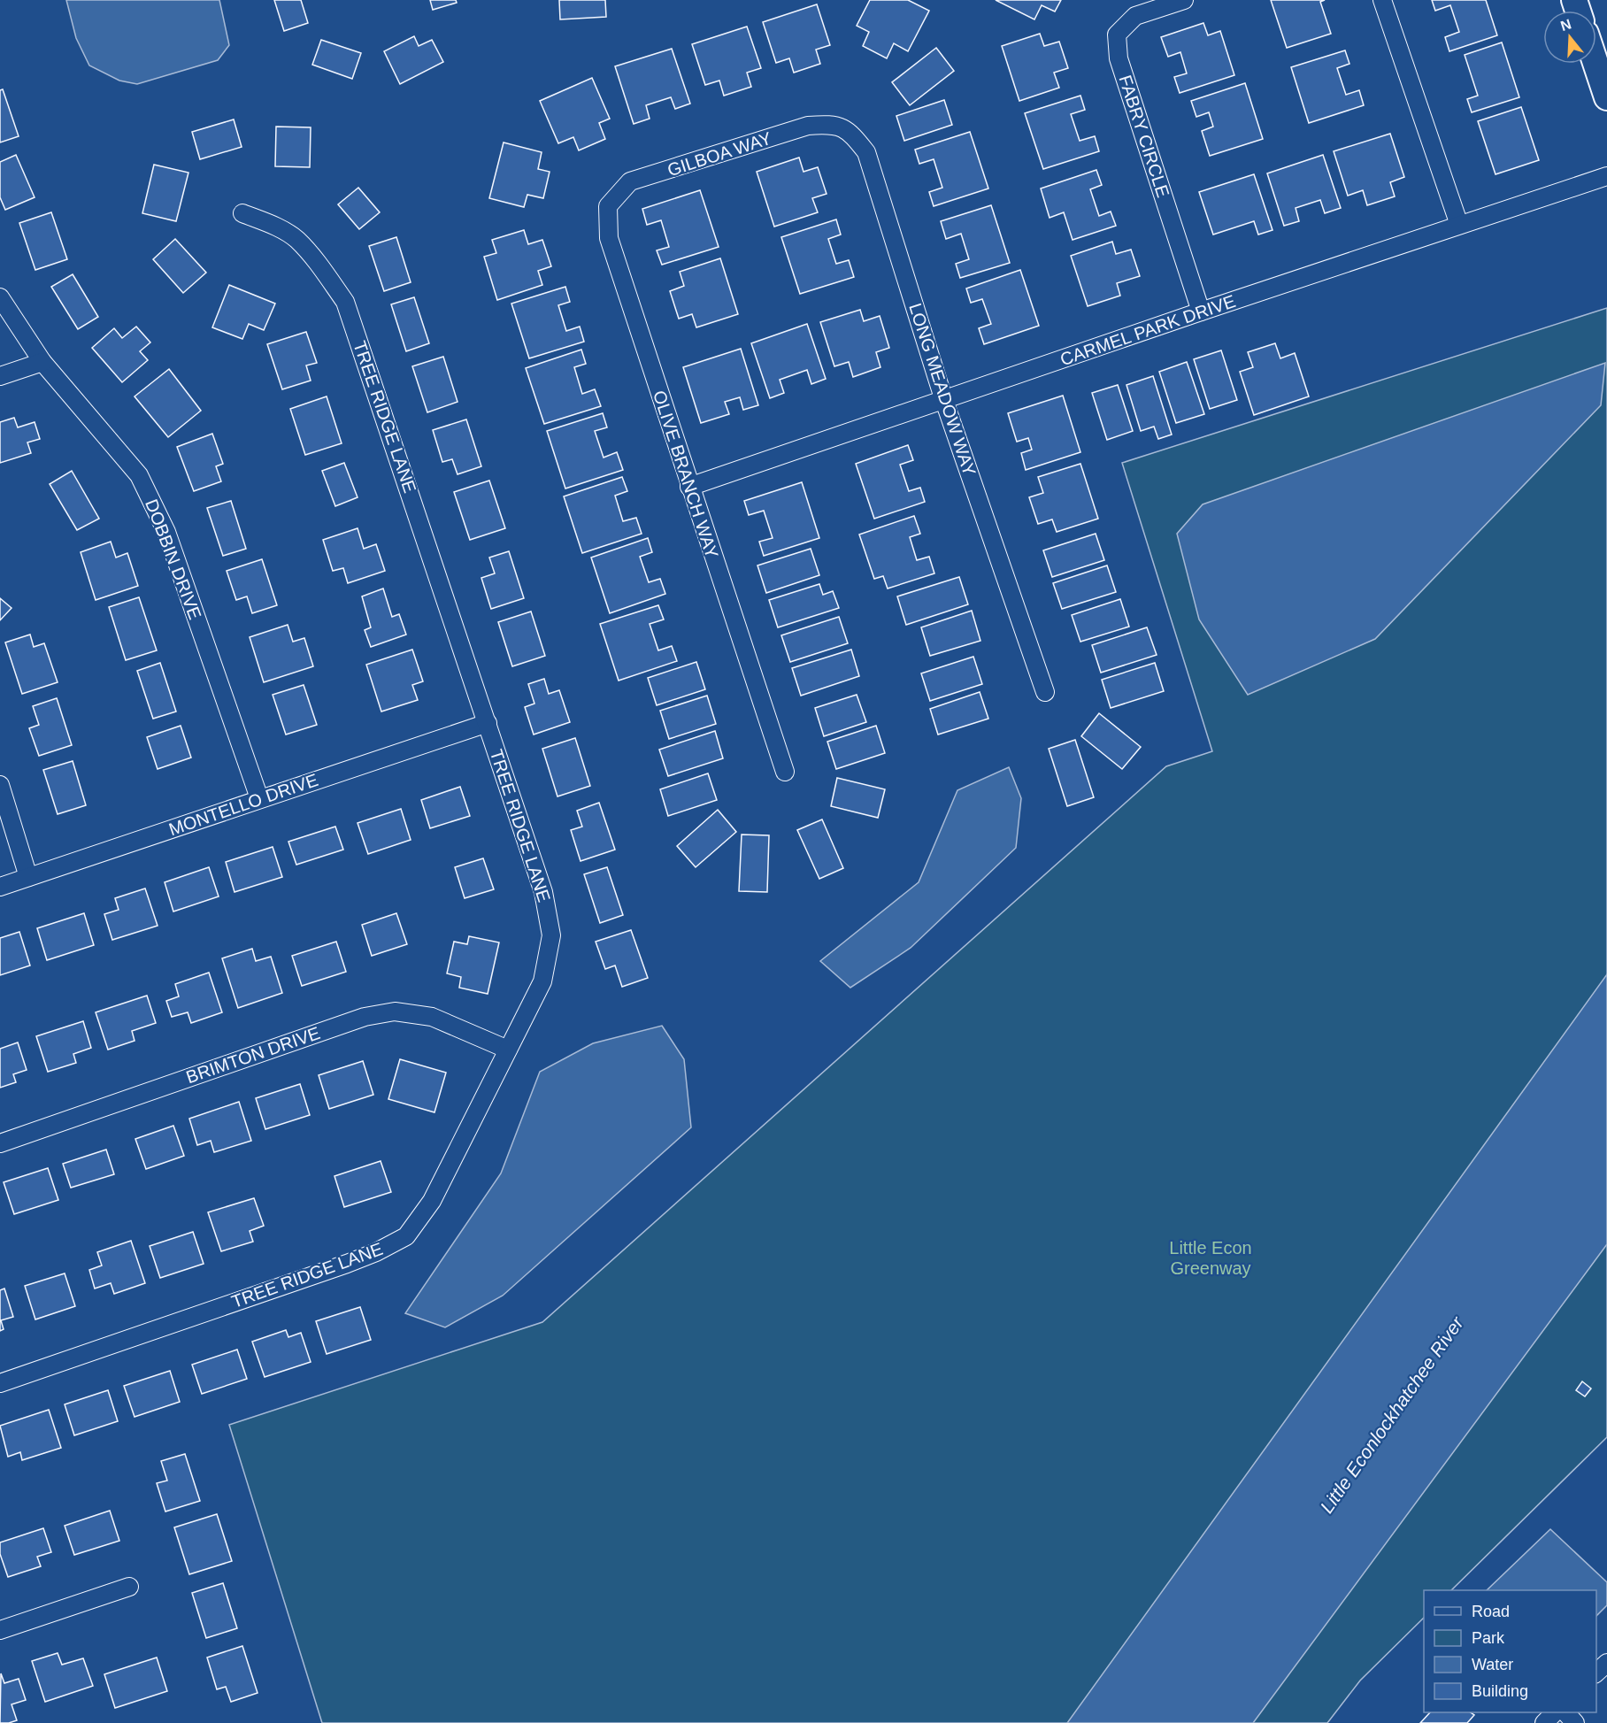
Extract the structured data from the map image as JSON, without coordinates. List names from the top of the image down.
{
  "streets": {
    "street": [
      "FABRY CIRCLE",
      "GILBOA WAY",
      "CARMEL PARK DRIVE",
      "LONG MEADOW WAY",
      "TREE RIDGE LANE",
      "OLIVE BRANCH WAY",
      "DOBBIN DRIVE",
      "MONTELLO DRIVE",
      "BRIMTON DRIVE"
    ]
  },
  "crossings": [
    ["FABRY CIRCLE", "CARMEL PARK DRIVE"],
    ["GILBOA WAY", "LONG MEADOW WAY"],
    ["GILBOA WAY", "OLIVE BRANCH WAY"],
    ["CARMEL PARK DRIVE", "LONG MEADOW WAY"],
    ["CARMEL PARK DRIVE", "OLIVE BRANCH WAY"],
    ["TREE RIDGE LANE", "MONTELLO DRIVE"],
    ["TREE RIDGE LANE", "BRIMTON DRIVE"],
    ["DOBBIN DRIVE", "MONTELLO DRIVE"]
  ],
  "water": ["Little Econlockhatchee River"],
  "parks": ["Little Econ Greenway"],
  "legend": [
    "Road",
    "Park",
    "Water",
    "Building"
  ],
  "north": "top"
}
